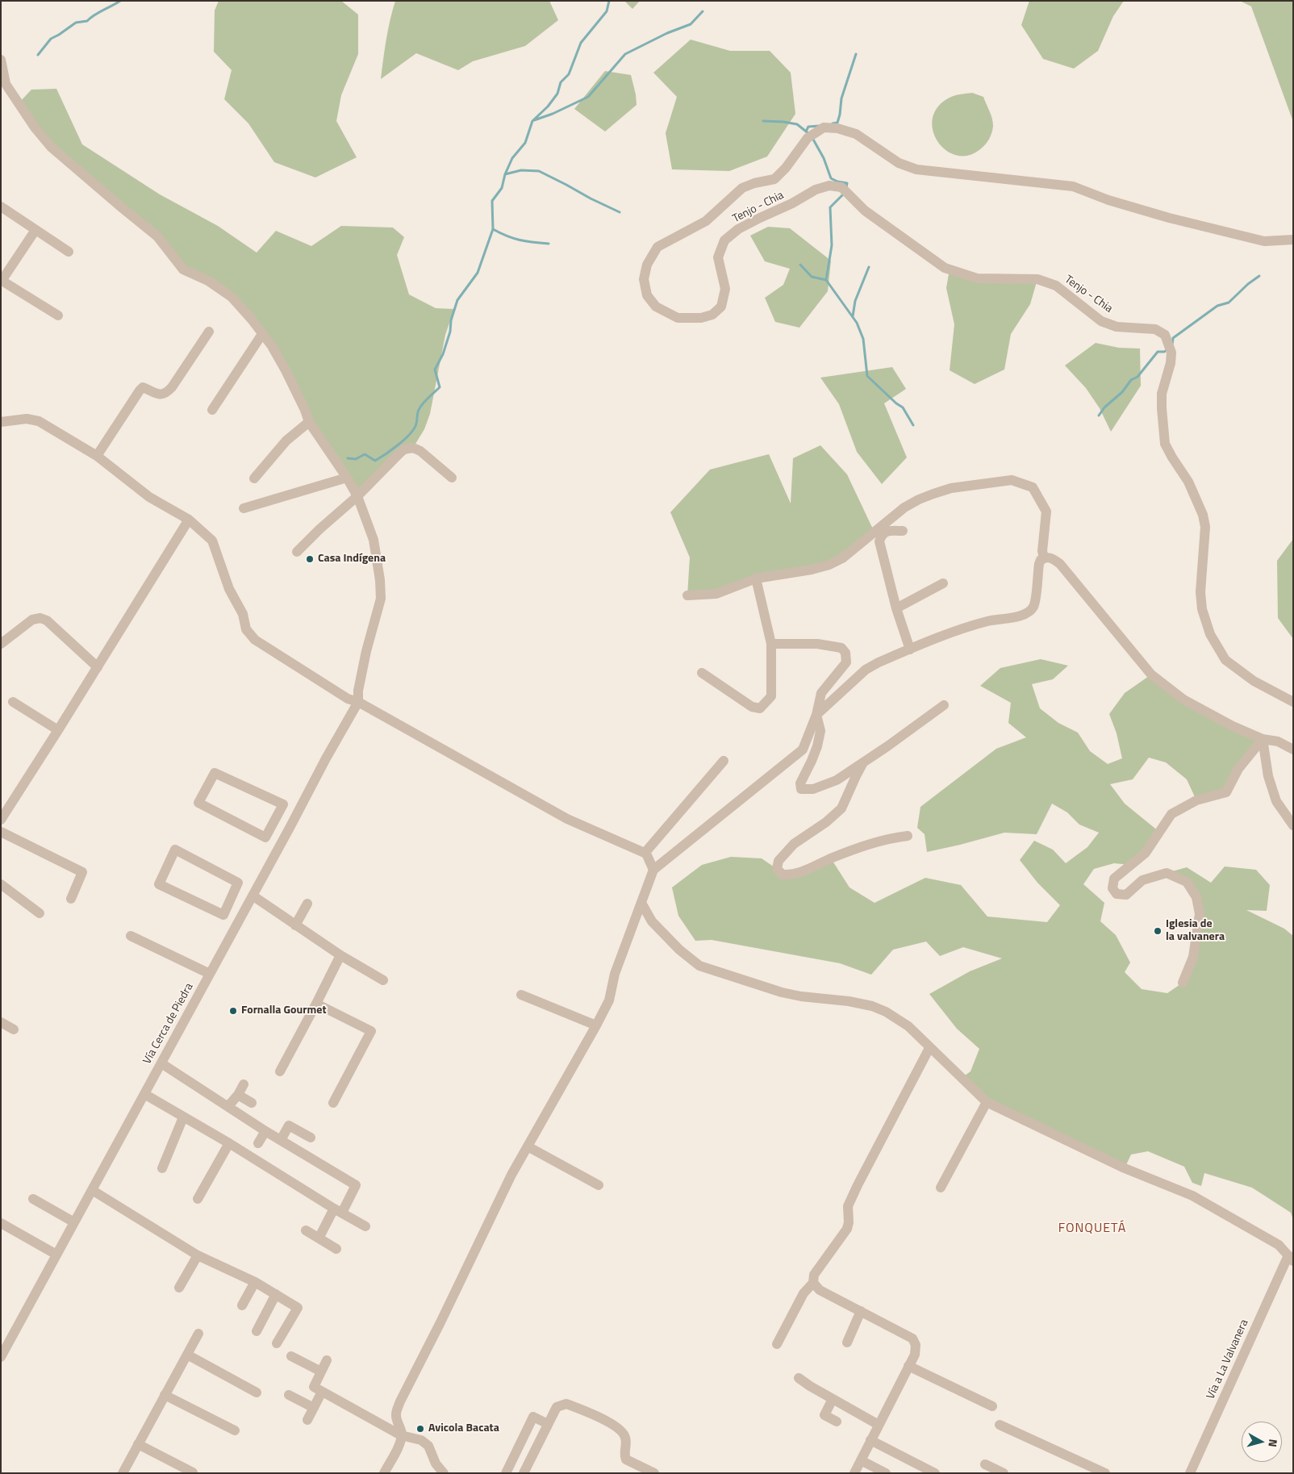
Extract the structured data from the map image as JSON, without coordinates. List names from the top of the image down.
{
  "streets": {
    "street": ["Tenjo - Chia", "Vía Cerca de Piedra", "Vía a La Valvanera"]
  },
  "districts": ["FONQUETÁ"],
  "places": [
    "Casa Indígena",
    "Iglesia de la valvanera",
    "Fornalla Gourmet",
    "Avicola Bacata"
  ],
  "north": "right"
}
